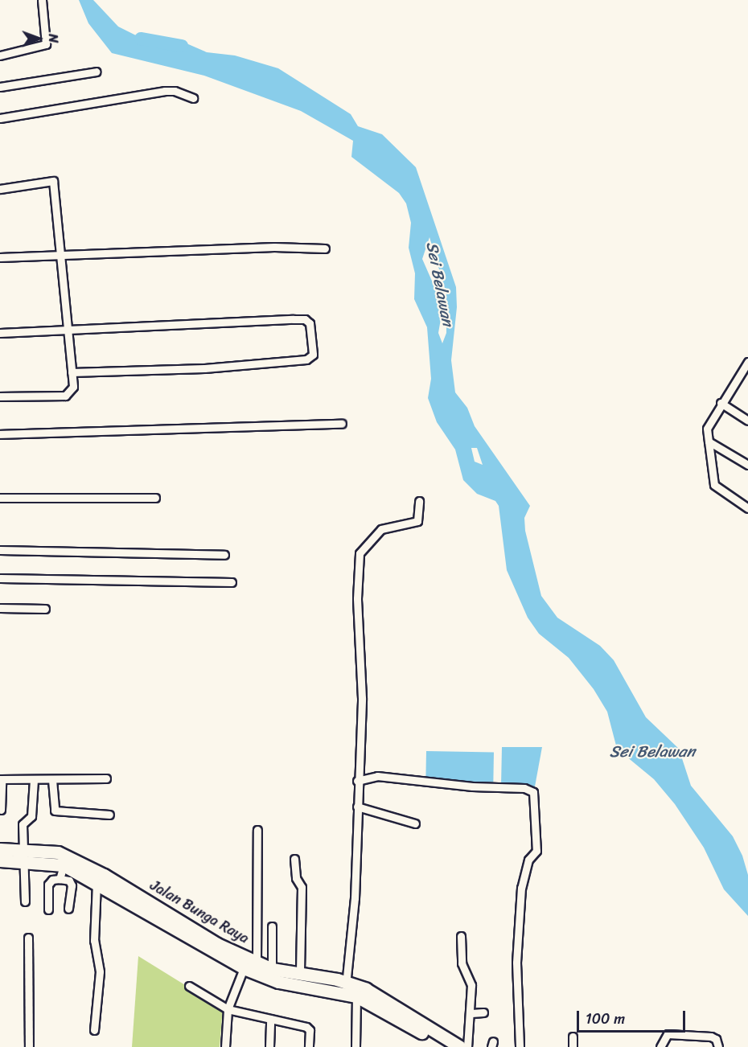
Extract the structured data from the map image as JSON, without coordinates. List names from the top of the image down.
{
  "streets": {
    "main road": ["Jalan Bunga Raya"]
  },
  "water": ["Sei Belawan"],
  "scale_bar": "100 m",
  "north": "right"
}
